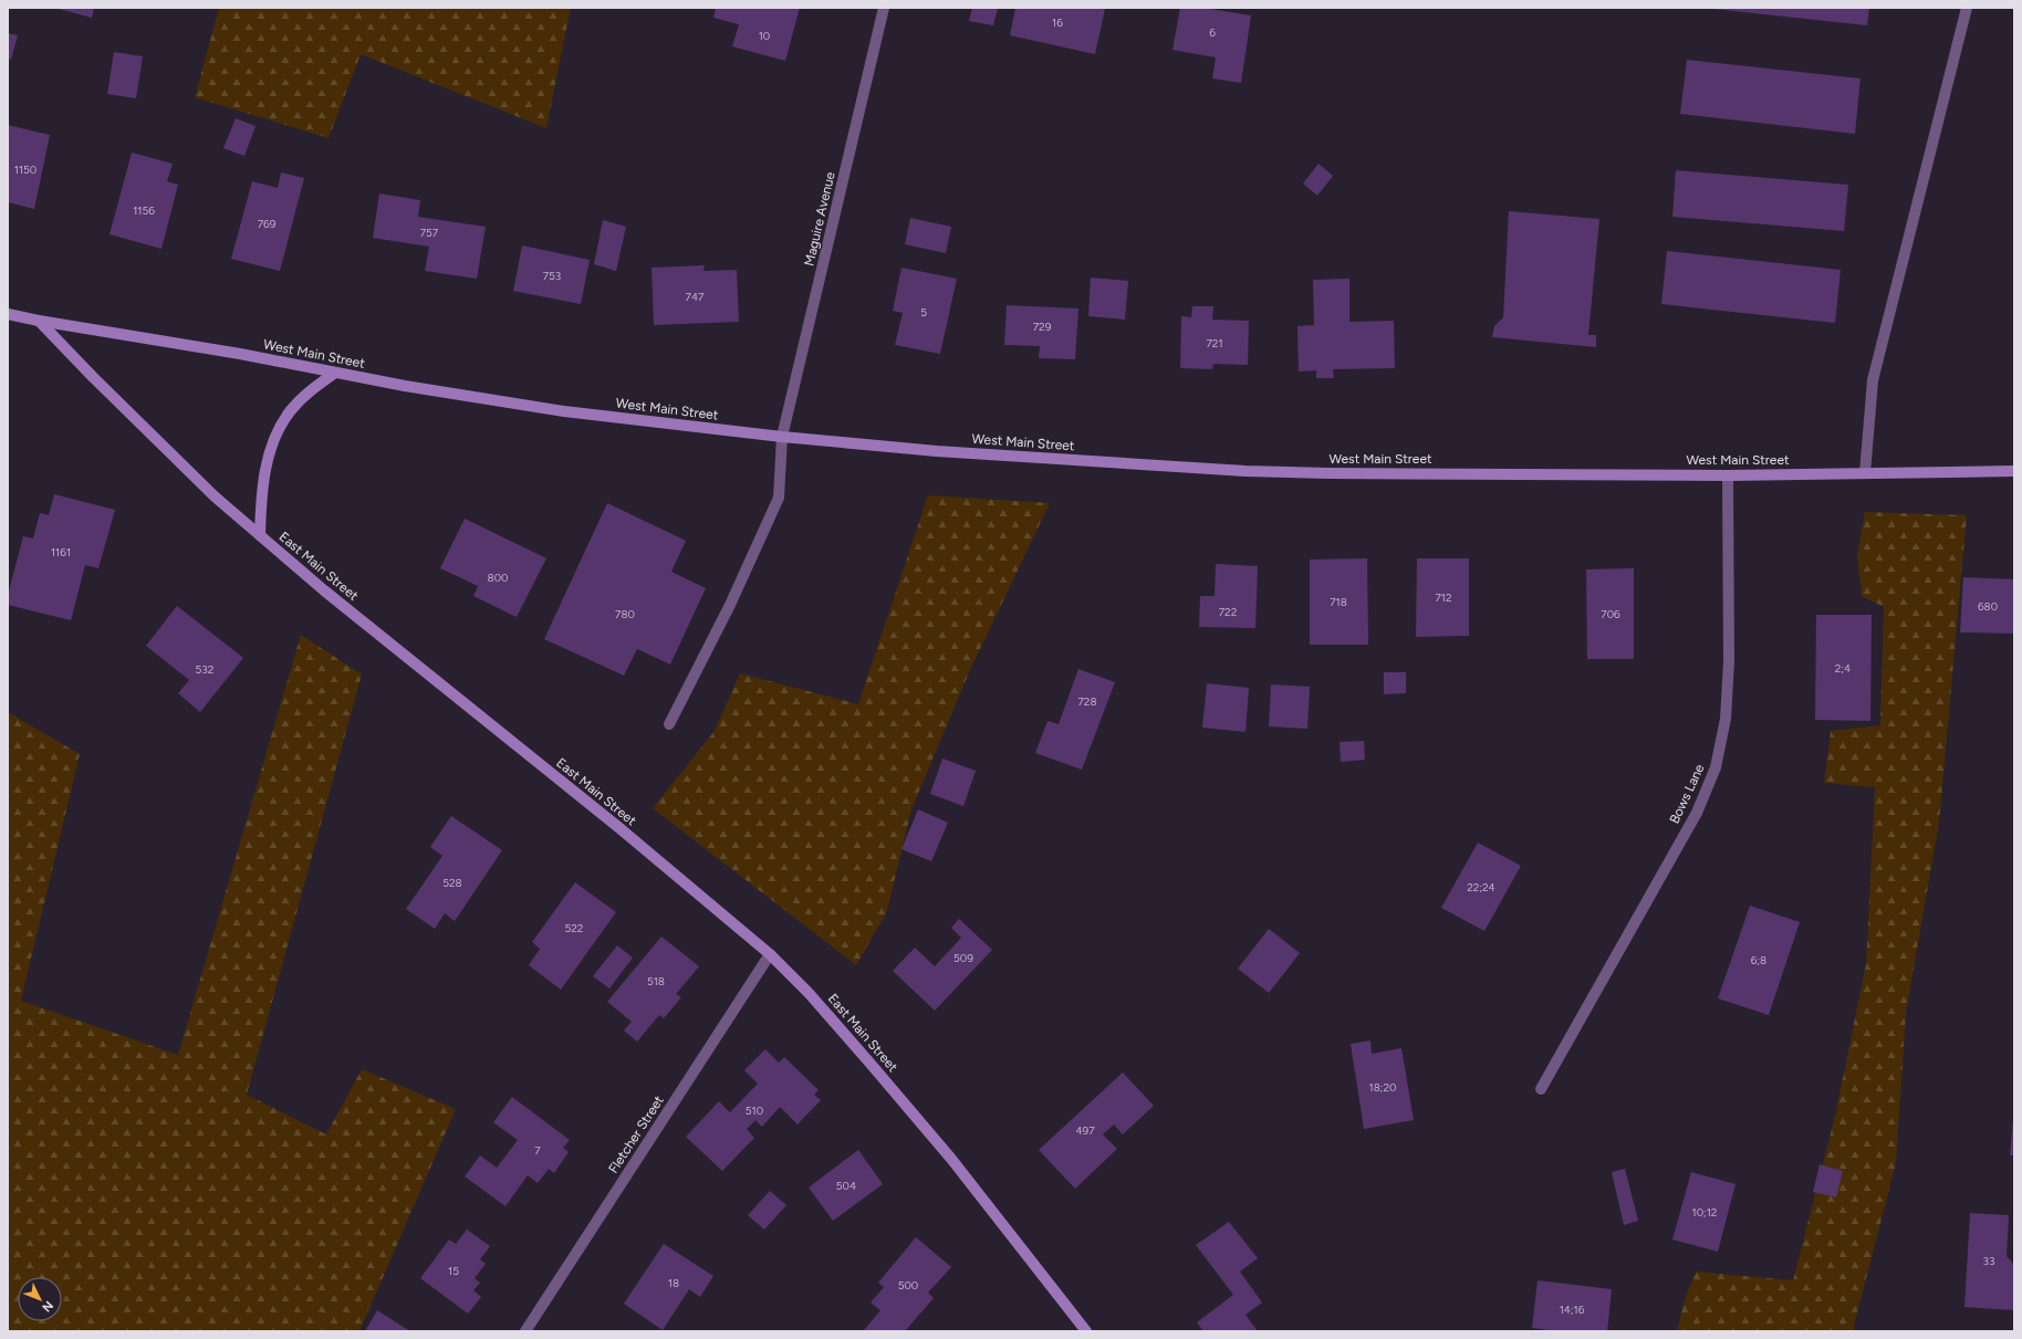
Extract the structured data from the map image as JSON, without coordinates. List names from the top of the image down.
{
  "streets": {
    "main road": ["West Main Street", "East Main Street"],
    "street": ["Maguire Avenue", "Bows Lane", "Fletcher Street"]
  },
  "crossings": [
    ["Maguire Avenue", "West Main Street"],
    ["West Main Street", "East Main Street"],
    ["West Main Street", "Bows Lane"],
    ["East Main Street", "Fletcher Street"]
  ],
  "house_numbers": [
    "16",
    "6",
    "10",
    "1150",
    "1156",
    "769",
    "757",
    "753",
    "747",
    "5",
    "729",
    "721",
    "1161",
    "800",
    "712",
    "718",
    "680",
    "722",
    "780",
    "706",
    "2;4",
    "532",
    "728",
    "528",
    "22;24",
    "522",
    "509",
    "6;8",
    "518",
    "18;20",
    "510",
    "497",
    "7",
    "504",
    "10;12",
    "33",
    "15",
    "18",
    "500",
    "14;16"
  ],
  "north": "bottom right"
}
